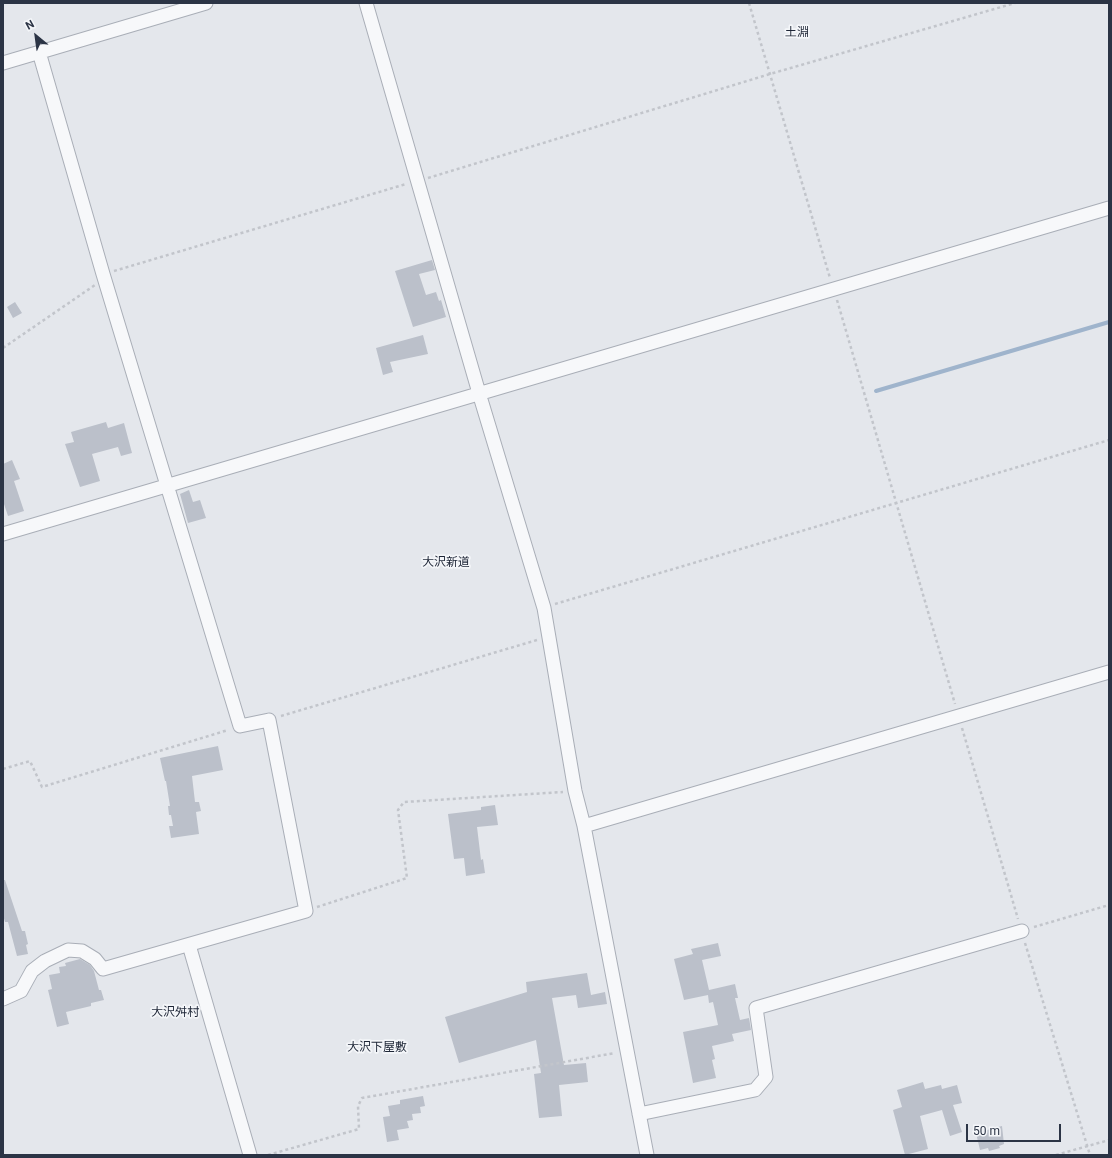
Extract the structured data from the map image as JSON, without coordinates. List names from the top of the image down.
{
  "districts": [
    "土淵",
    "大沢新道",
    "大沢舛村",
    "大沢下屋敷"
  ],
  "scale_bar": "50 m",
  "north": "top left"
}
